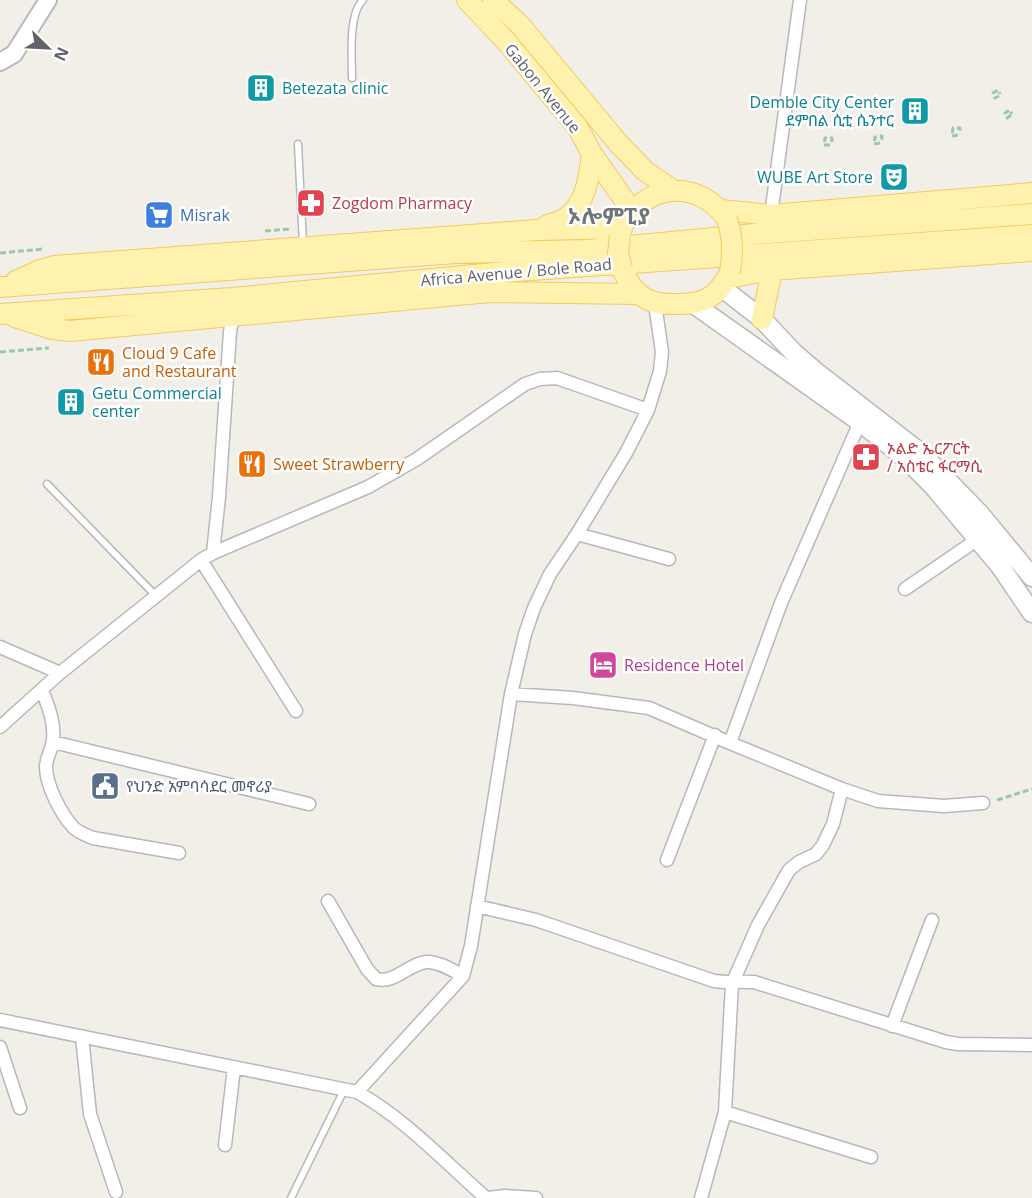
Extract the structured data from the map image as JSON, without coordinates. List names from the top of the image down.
{
  "streets": {
    "main road": ["Gabon Avenue", "Africa Avenue / Bole Road"]
  },
  "districts": ["ኦሎምፒያ"],
  "places": {
    "building": ["Betezata clinic", "Demble City Center ደምበል ሲቲ ሴንተር", "Getu Commercial center"],
    "theatre": ["WUBE Art Store"],
    "pharmacy": ["Zogdom Pharmacy", "ኦልድ ኤርፖርት / አስቴር ፋርማሲ"],
    "supermarket": ["Misrak"],
    "restaurant": ["Cloud 9 Cafe and Restaurant", "Sweet Strawberry"],
    "hotel": ["Residence Hotel"],
    "public building": ["የህንድ አምባሳደር መኖሪያ"]
  },
  "north": "bottom right"
}
